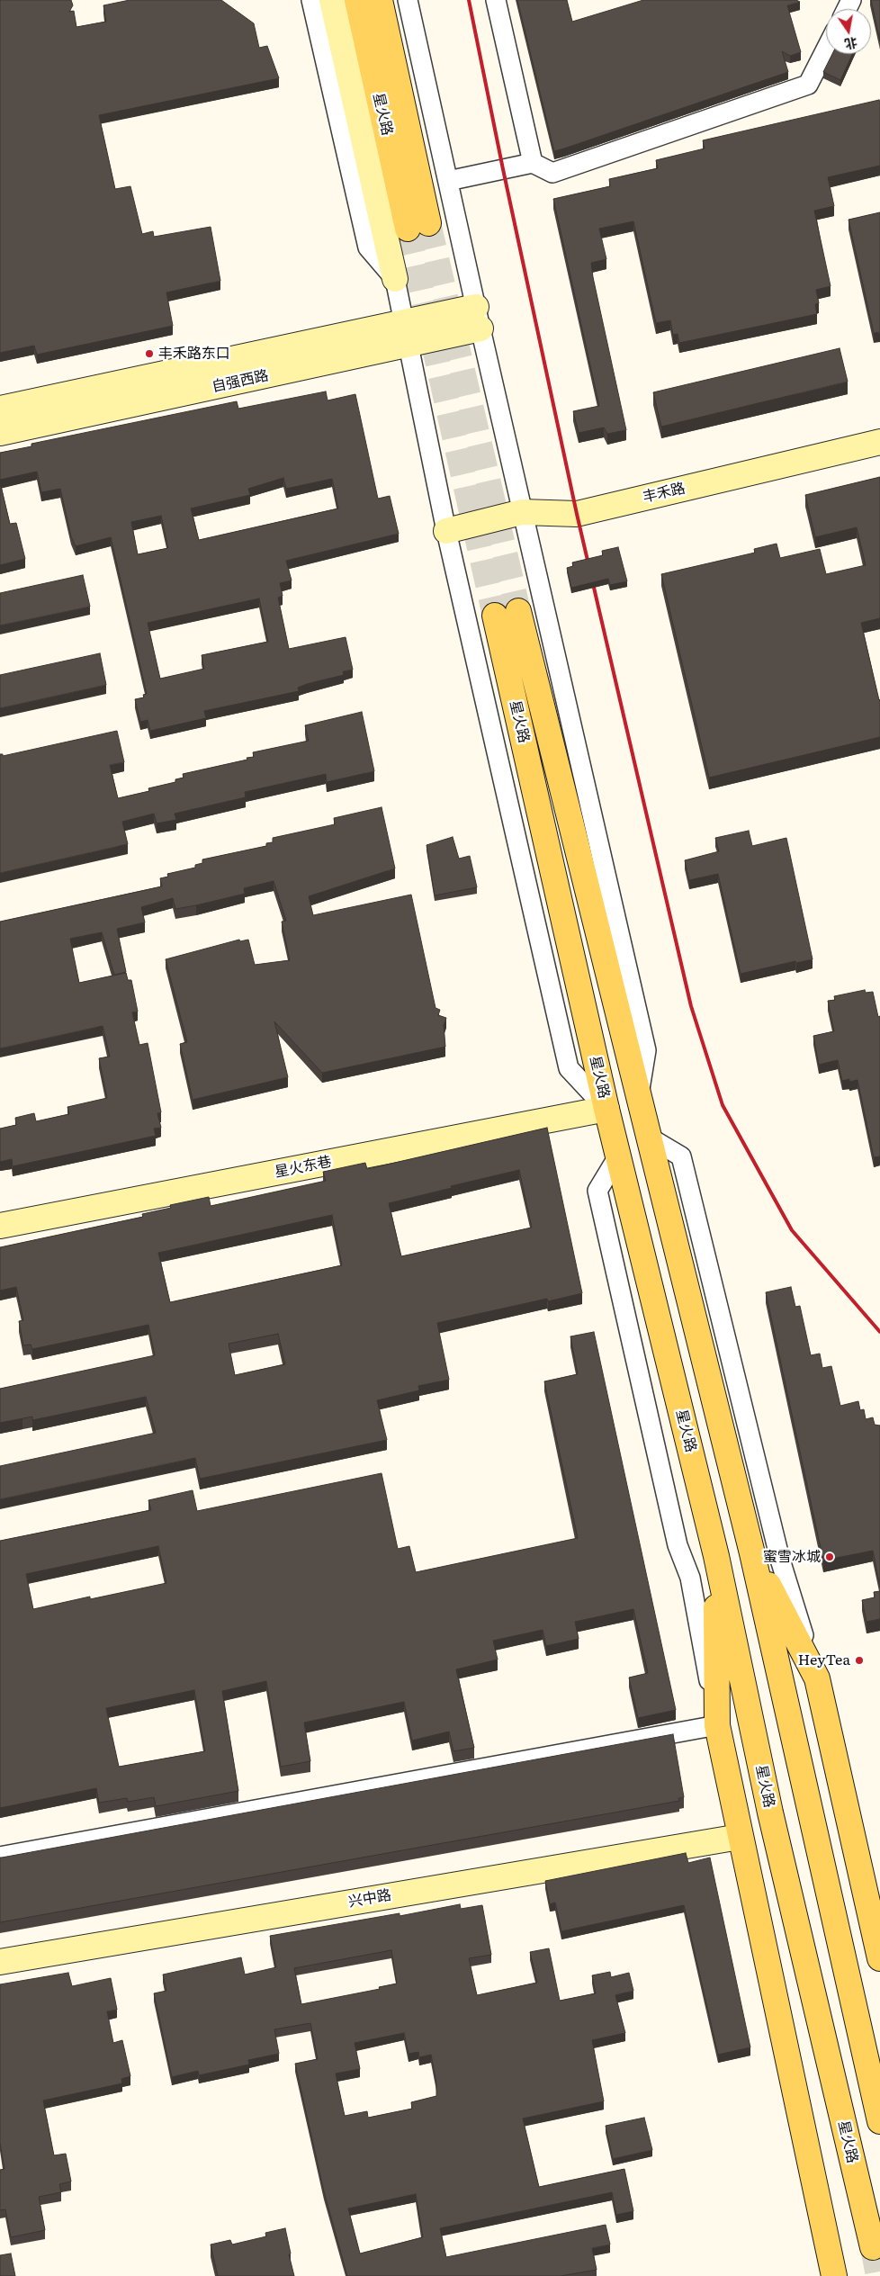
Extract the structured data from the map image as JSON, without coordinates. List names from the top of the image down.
{
  "streets": {
    "main road": ["星火路"],
    "street": [
      "自强西路",
      "丰禾路",
      "星火东巷",
      "兴中路"
    ]
  },
  "crossings": [
    ["星火路", "星火东巷"]
  ],
  "places": ["丰禾路东口", "蜜雪冰城", "HeyTea"],
  "north": "bottom"
}
